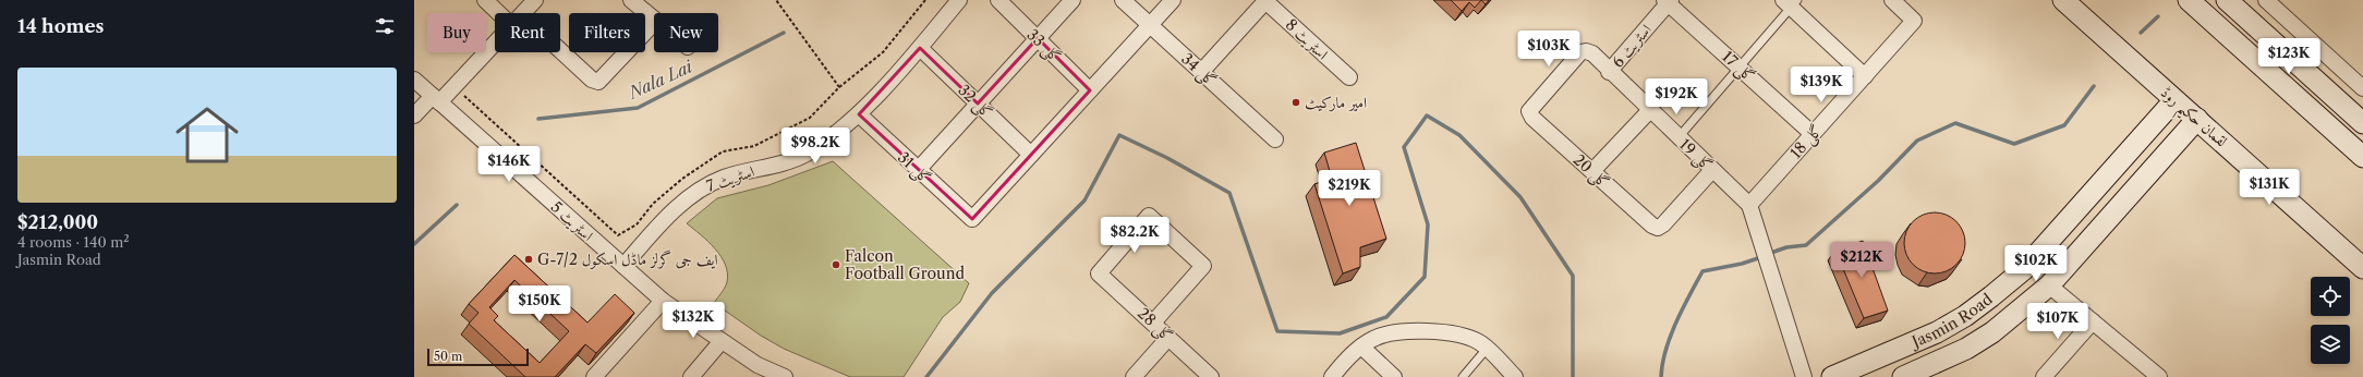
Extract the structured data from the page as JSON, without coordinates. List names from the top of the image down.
{
  "streets": {
    "street": [
      "اسٹریٹ 8",
      "گلی 33",
      "اسٹریٹ 6",
      "گلی 17",
      "گلی 34",
      "گلی 32",
      "لقمان حکیم روڈ",
      "گلی 18",
      "گلی 19",
      "گلی 31",
      "گلی 20",
      "اسٹریٹ 7",
      "اسٹریٹ 5",
      "Jasmin Road",
      "گلی 28"
    ]
  },
  "crossings": [
    ["اسٹریٹ 6", "گلی 17"],
    ["اسٹریٹ 6", "گلی 19"],
    ["گلی 17", "گلی 18"],
    ["گلی 32", "گلی 31"],
    ["گلی 32", "اسٹریٹ 7"],
    ["لقمان حکیم روڈ", "Jasmin Road"],
    ["گلی 18", "گلی 19"],
    ["گلی 19", "گلی 20"],
    ["گلی 31", "اسٹریٹ 7"],
    ["اسٹریٹ 7", "اسٹریٹ 5"]
  ],
  "water": ["Nala Lai"],
  "places": ["امیر مارکیٹ", "G-7/2 ایف جی گرلز ماڈل اسکول", "Falcon Football Ground"],
  "scale_bar": "50 m",
  "page": {
    "heading": "14 homes",
    "chip": [
      "Buy",
      "Rent",
      "Filters",
      "New"
    ],
    "price": [
      "$103K",
      "$123K",
      "$139K",
      "$192K",
      "$98.2K",
      "$146K",
      "$131K",
      "$219K",
      "$82.2K",
      "$212K",
      "$102K",
      "$150K",
      "$132K",
      "$107K"
    ],
    "list": [
      {
        "name": "$212,000",
        "note": "4 rooms · 140 m² · Jasmin Road"
      }
    ],
    "scale": "50 m"
  }
}
